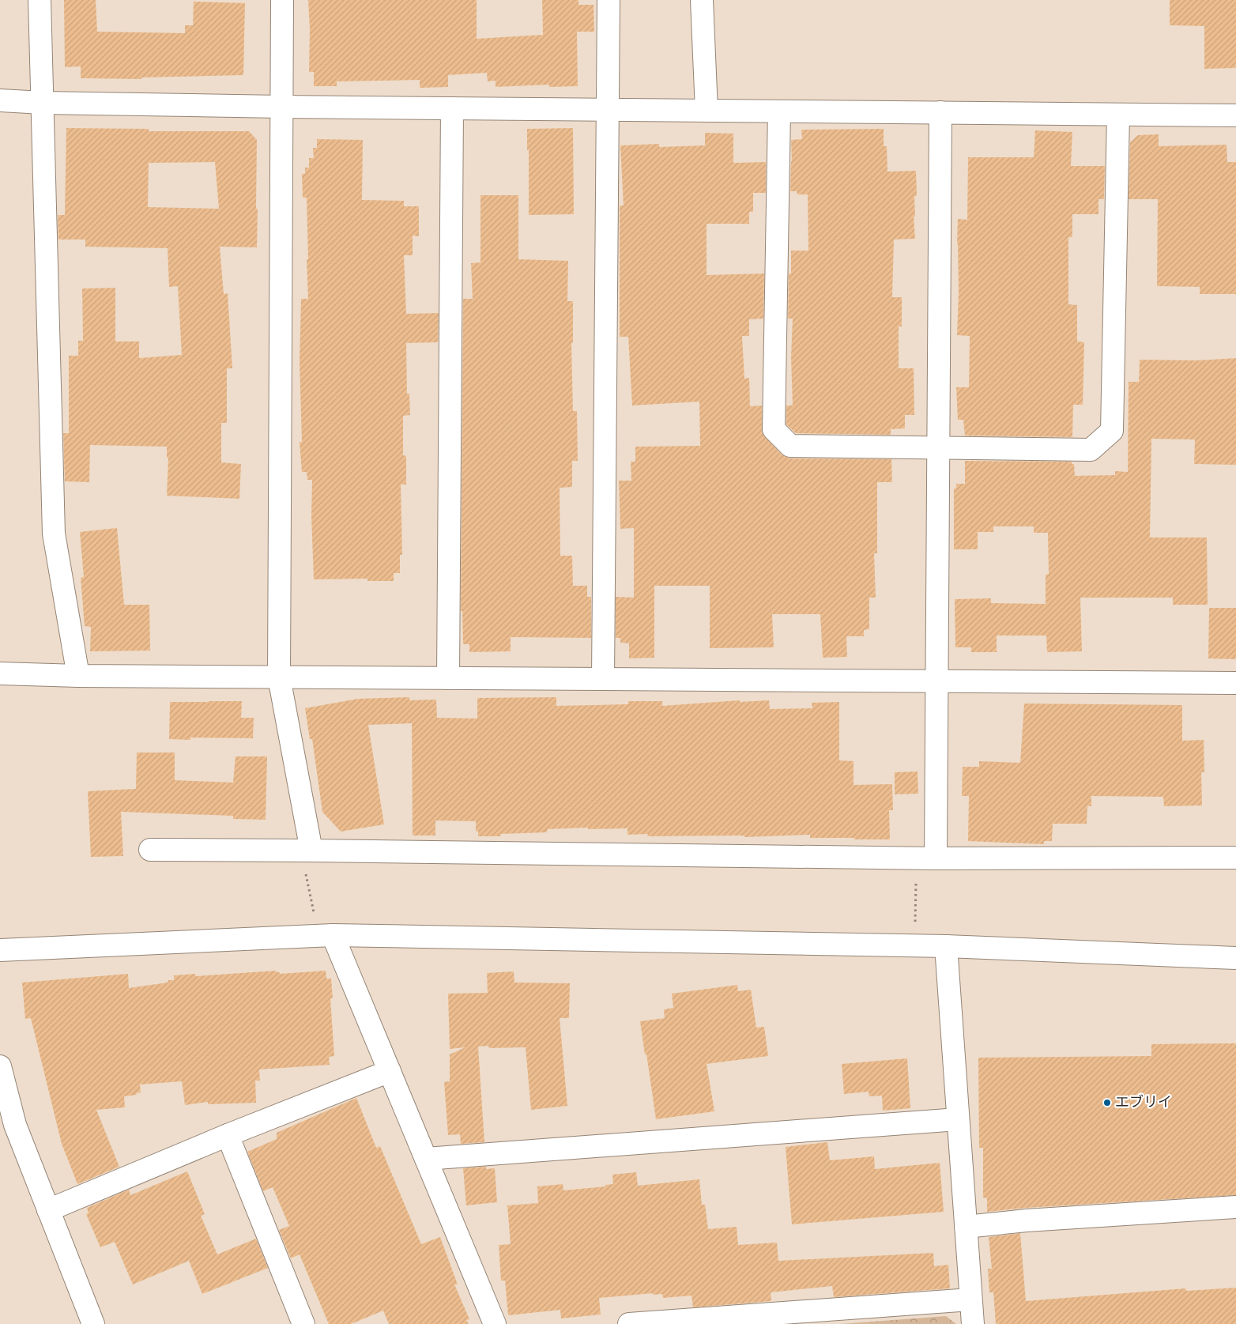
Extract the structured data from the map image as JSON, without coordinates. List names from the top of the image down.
{
  "places": ["エブリイ"]
}
